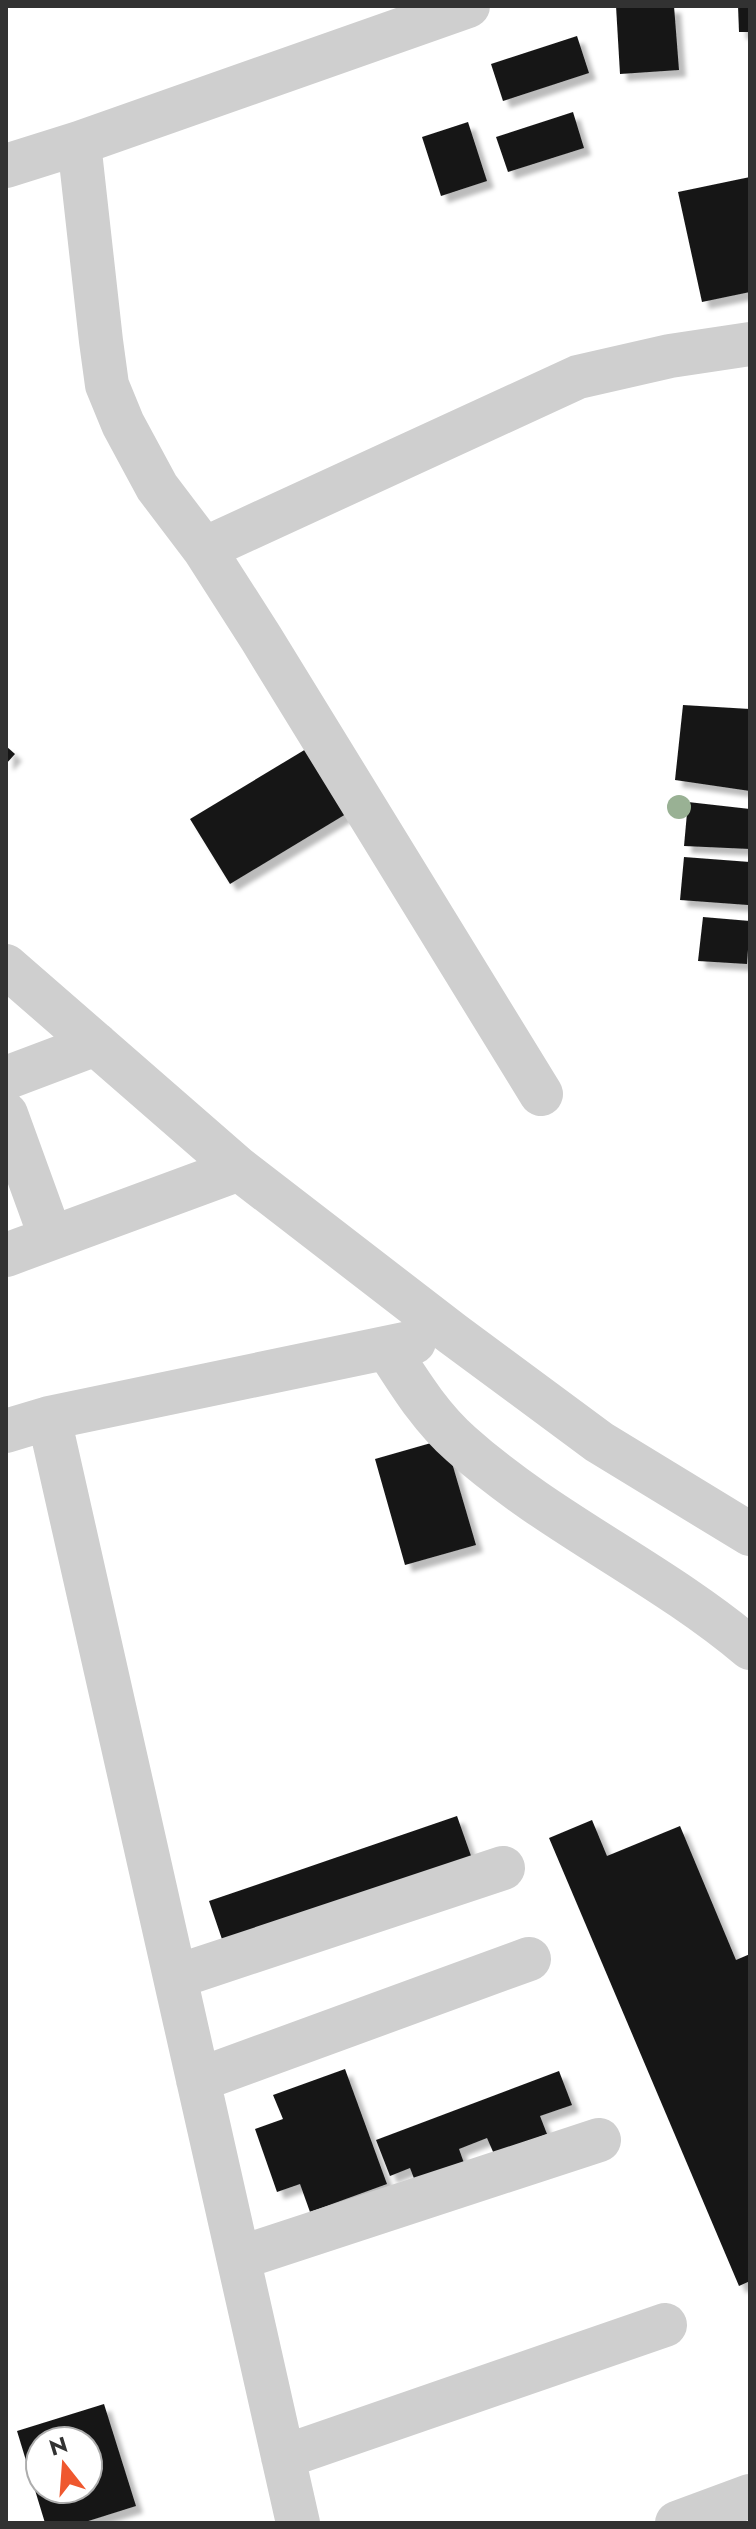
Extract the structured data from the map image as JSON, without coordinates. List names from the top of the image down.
{
  "north": "top"
}
